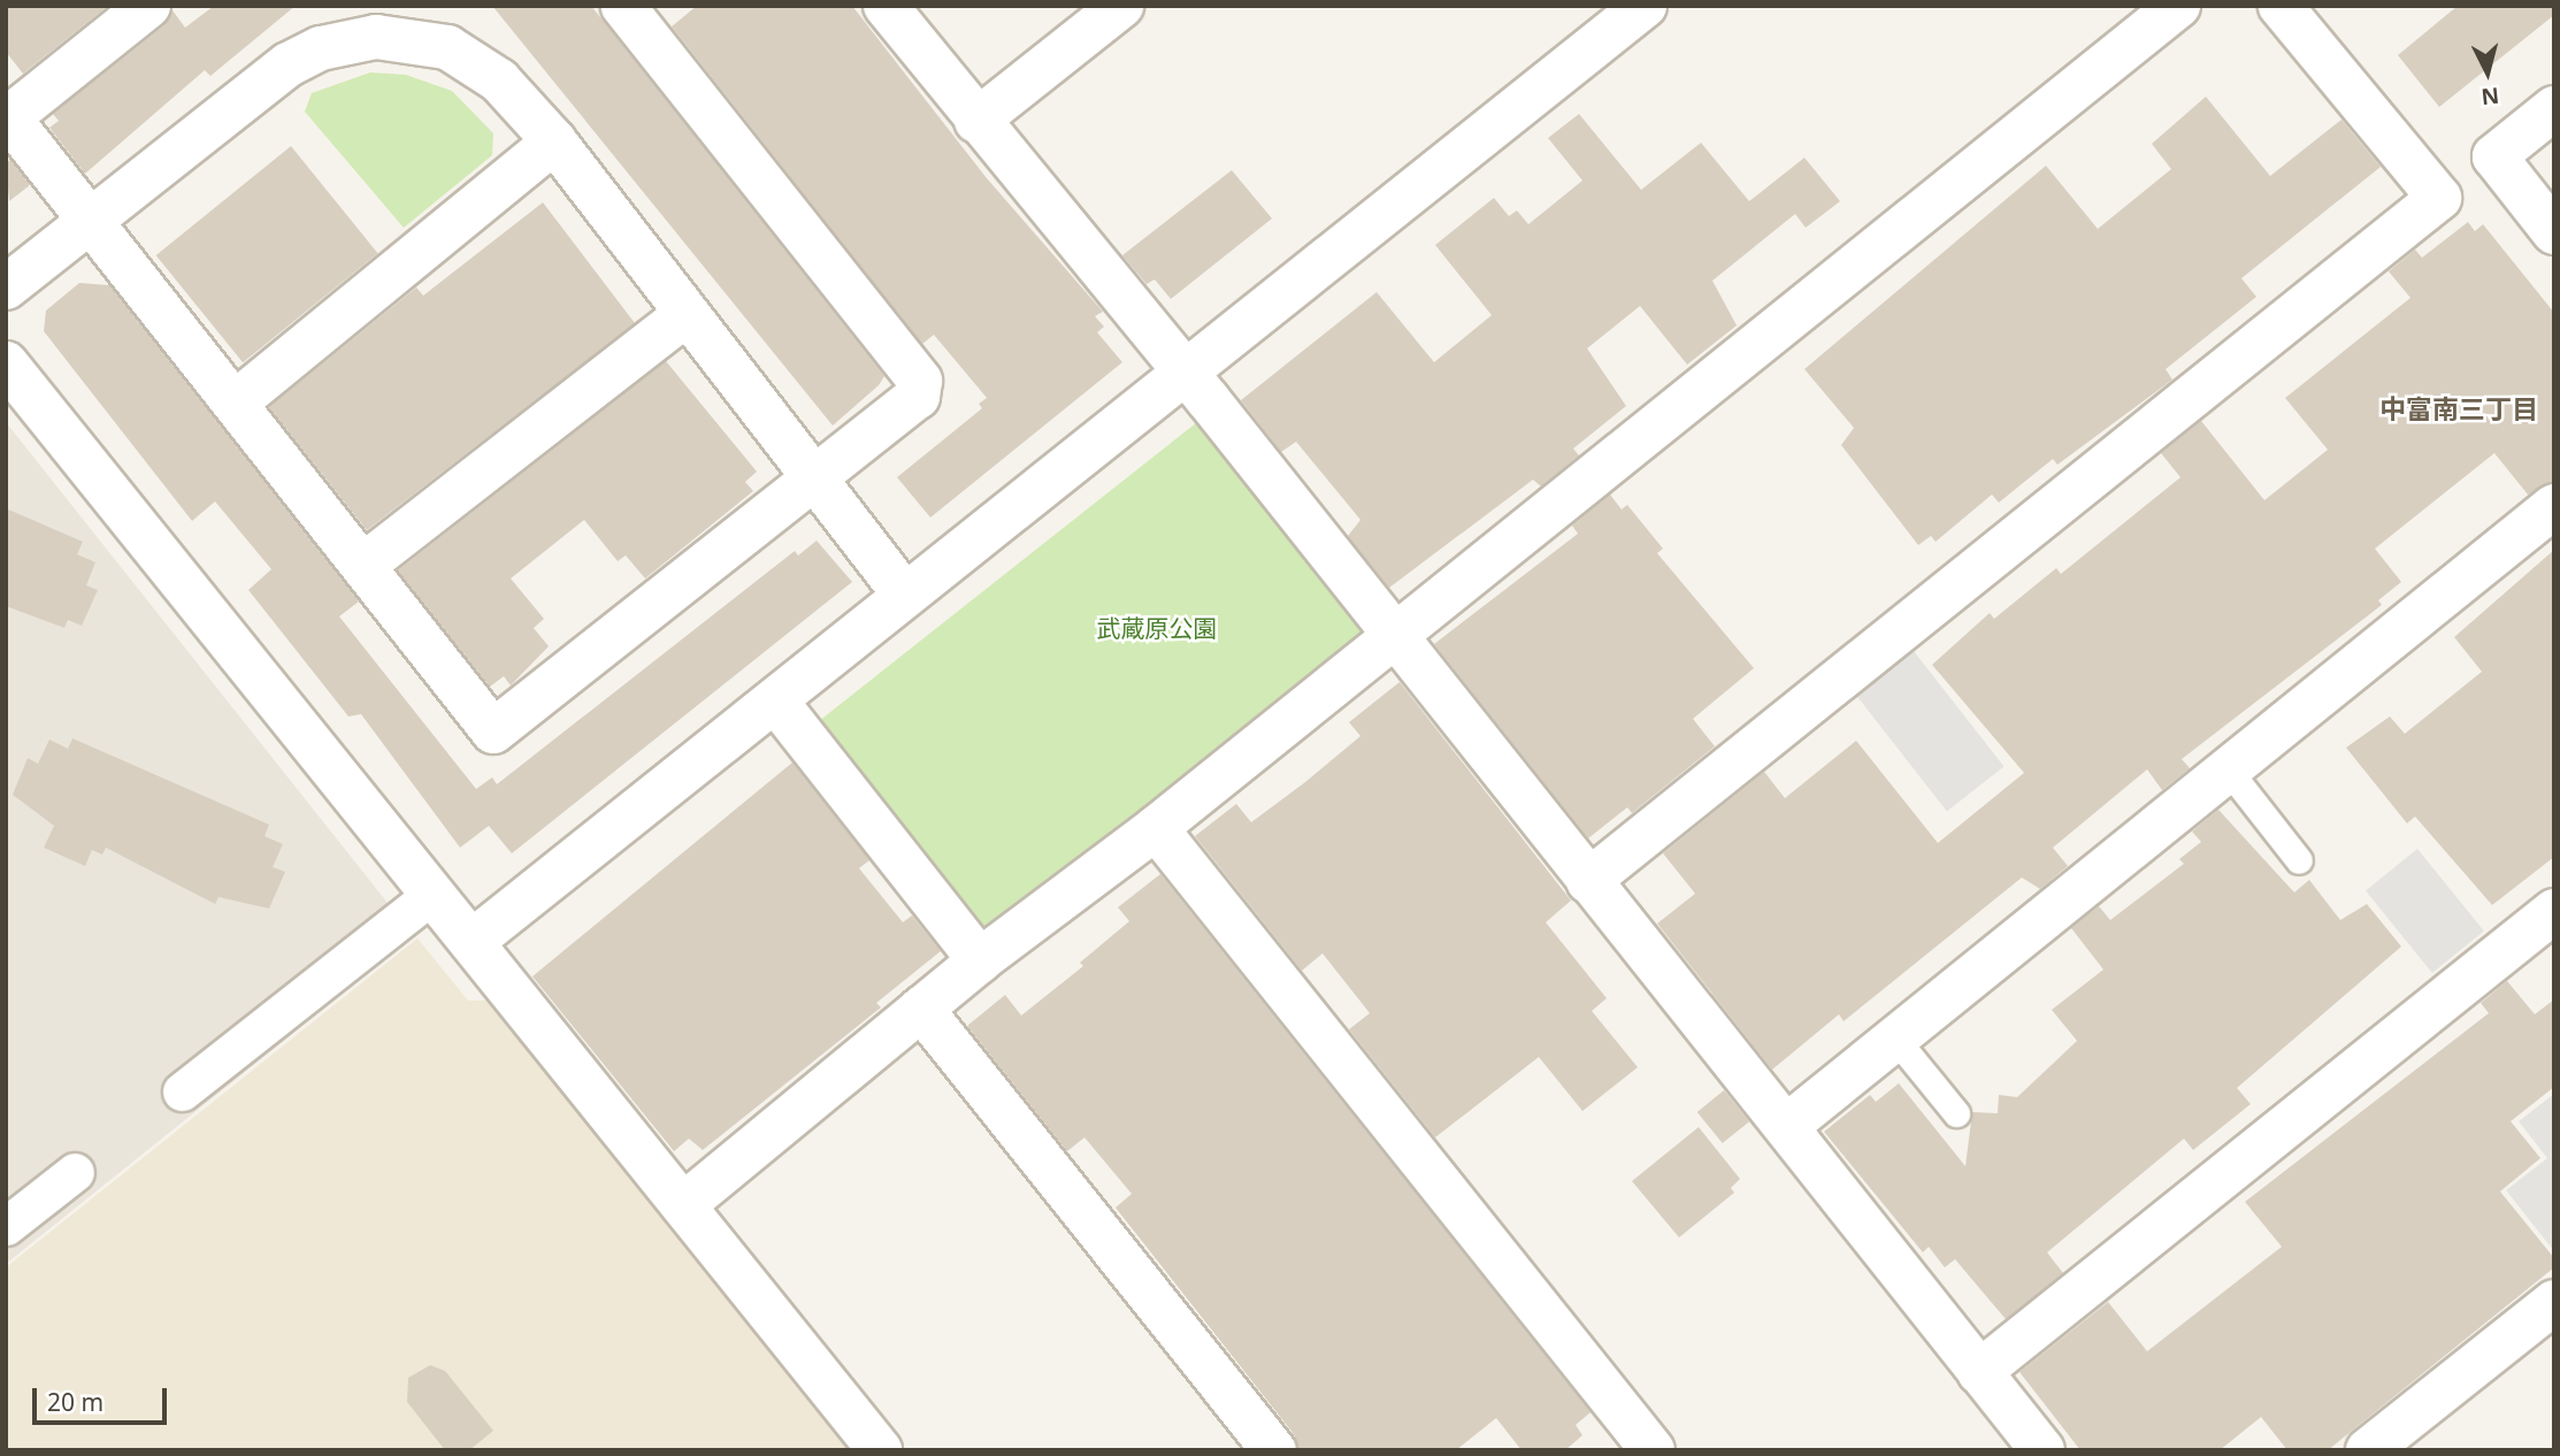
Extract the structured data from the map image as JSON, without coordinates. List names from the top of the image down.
{
  "districts": ["中富南三丁目"],
  "parks": ["武蔵原公園"],
  "scale_bar": "20 m",
  "north": "bottom"
}
